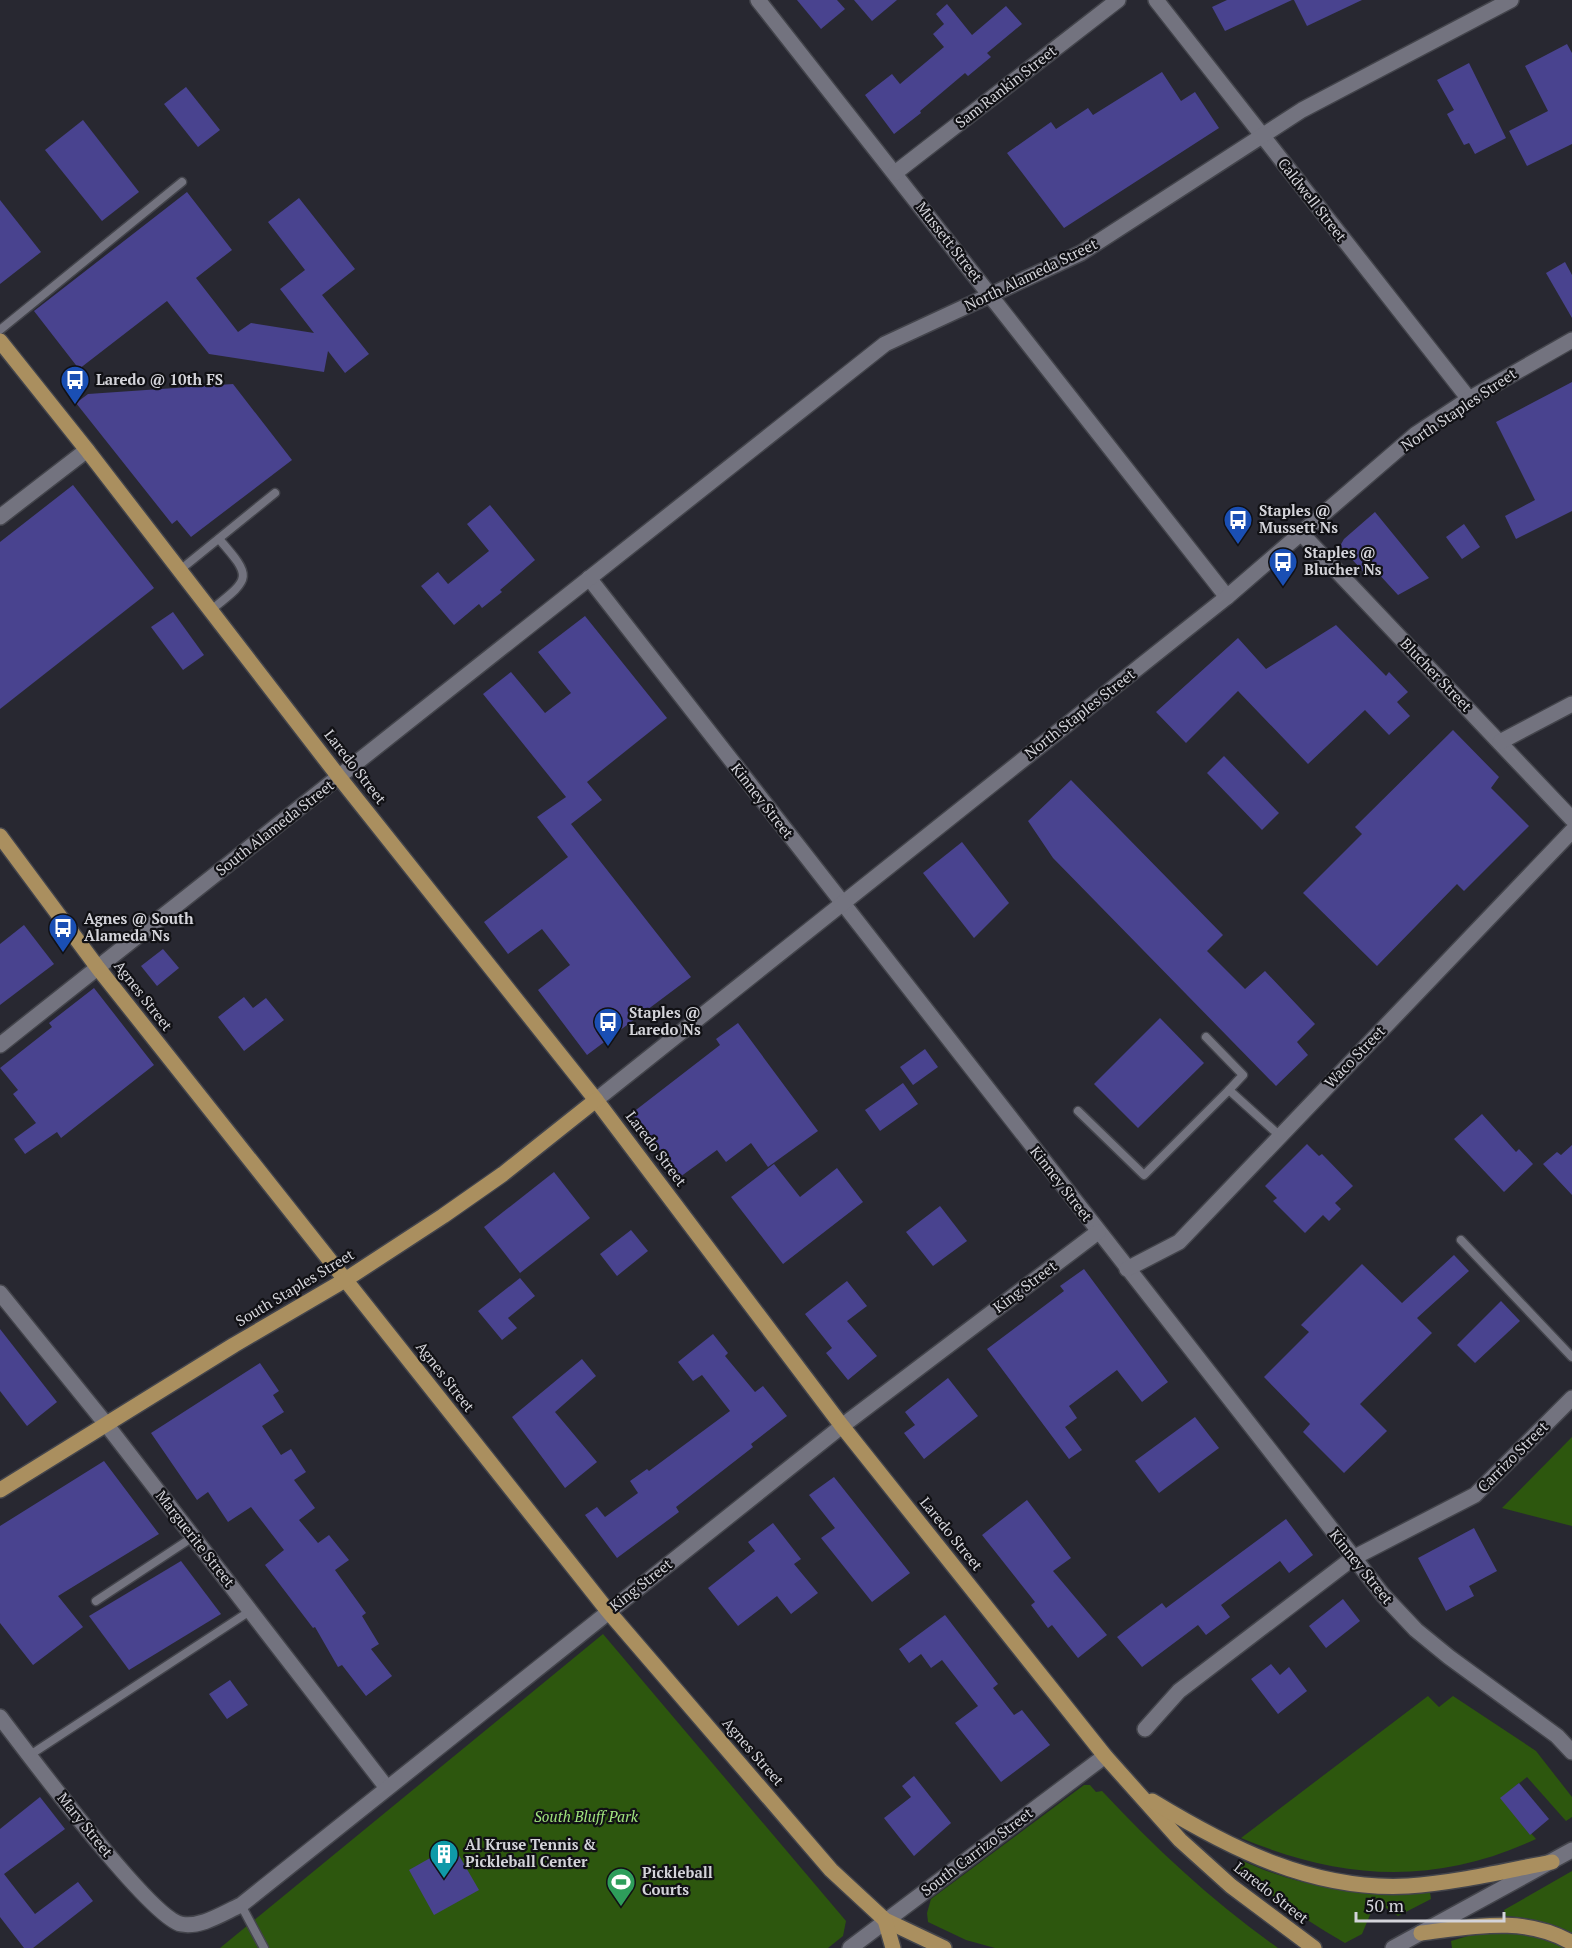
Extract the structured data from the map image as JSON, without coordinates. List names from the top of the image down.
{
  "streets": {
    "main road": ["Laredo Street", "Agnes Street", "South Staples Street"],
    "street": [
      "Sam Rankin Street",
      "Caldwell Street",
      "Mussett Street",
      "North Alameda Street",
      "North Staples Street",
      "Blucher Street",
      "Kinney Street",
      "South Alameda Street",
      "Waco Street",
      "King Street",
      "Carrizo Street",
      "Marguerite Street",
      "Mary Street",
      "South Carrizo Street"
    ]
  },
  "crossings": [
    ["Sam Rankin Street", "Mussett Street"],
    ["Caldwell Street", "North Alameda Street"],
    ["Caldwell Street", "North Staples Street"],
    ["Mussett Street", "North Alameda Street"],
    ["Mussett Street", "North Staples Street"],
    ["North Alameda Street", "South Alameda Street"],
    ["North Staples Street", "Blucher Street"],
    ["North Staples Street", "Laredo Street"],
    ["North Staples Street", "Kinney Street"],
    ["North Staples Street", "South Staples Street"],
    ["Laredo Street", "South Alameda Street"],
    ["Laredo Street", "King Street"],
    ["Laredo Street", "South Staples Street"],
    ["Laredo Street", "South Carrizo Street"],
    ["Kinney Street", "South Alameda Street"],
    ["Kinney Street", "Waco Street"],
    ["Kinney Street", "King Street"],
    ["Kinney Street", "Carrizo Street"],
    ["South Alameda Street", "Agnes Street"],
    ["Agnes Street", "King Street"],
    ["Agnes Street", "South Staples Street"],
    ["Agnes Street", "South Carrizo Street"],
    ["King Street", "Marguerite Street"],
    ["King Street", "Mary Street"],
    ["South Staples Street", "Marguerite Street"]
  ],
  "parks": ["South Bluff Park"],
  "places": {
    "bus stop": [
      "Laredo @ 10th FS",
      "Staples @ Mussett Ns",
      "Staples @ Blucher Ns",
      "Agnes @ South Alameda Ns",
      "Staples @ Laredo Ns"
    ],
    "building": ["Al Kruse Tennis & Pickleball Center"],
    "sports": ["Pickleball Courts"]
  },
  "scale_bar": "50 m"
}
